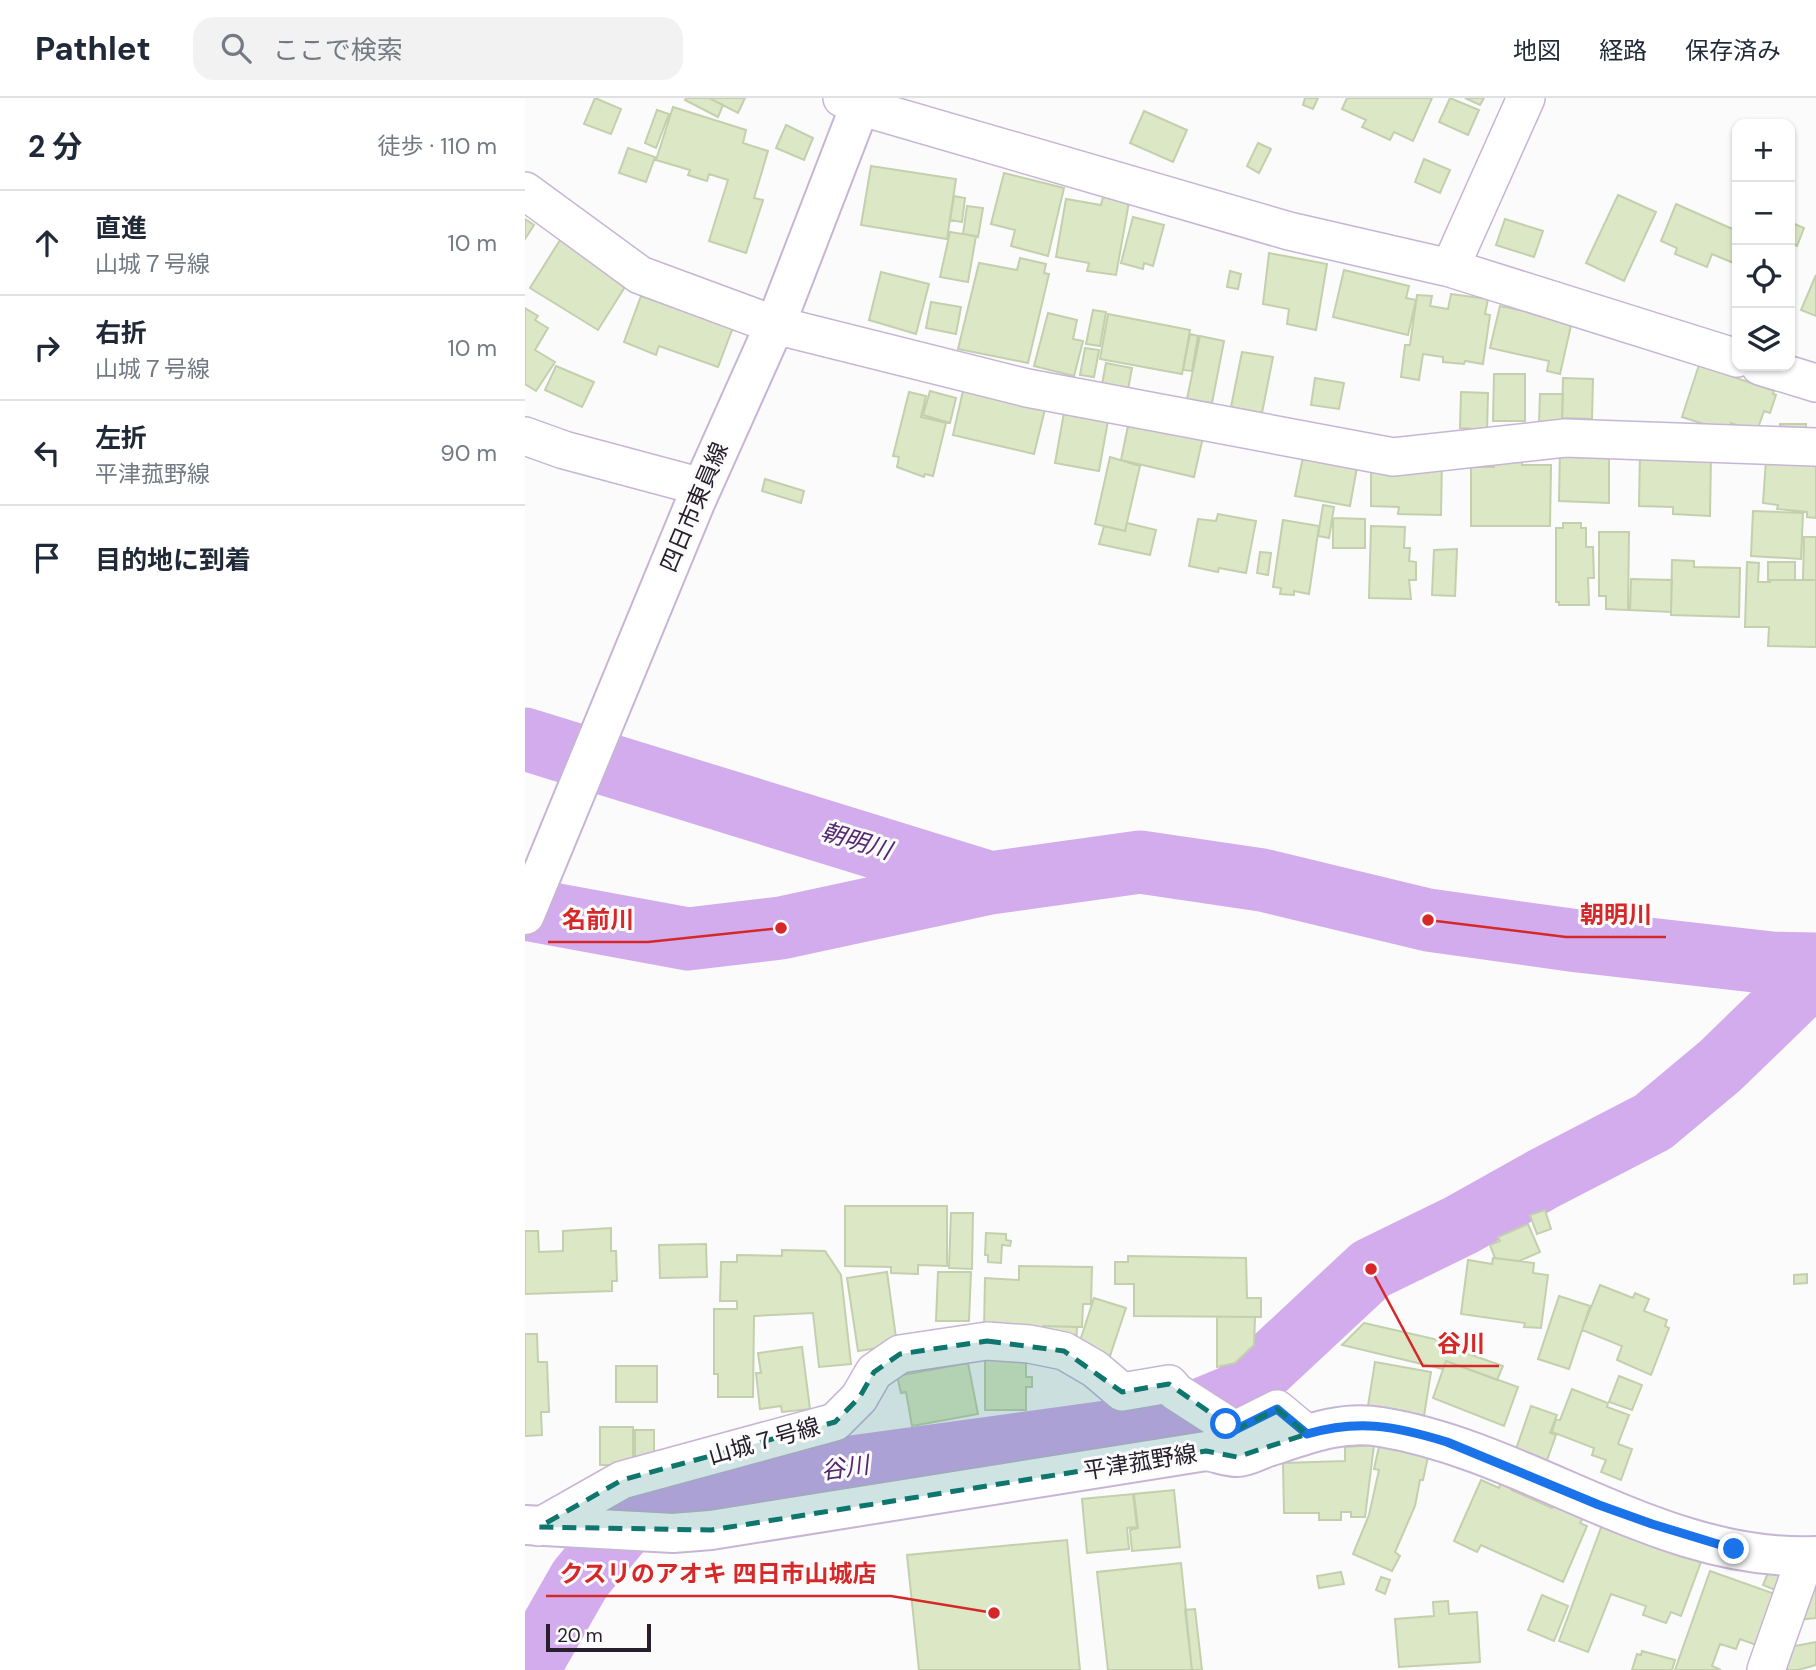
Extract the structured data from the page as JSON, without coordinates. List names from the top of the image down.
{
  "streets": {
    "main road": ["四日市東員線", "平津菰野線"],
    "street": ["山城７号線"]
  },
  "crossings": [
    ["山城７号線", "平津菰野線"]
  ],
  "water": ["朝明川", "谷川"],
  "places": [
    "朝明川",
    "名前川",
    "谷川",
    "クスリのアオキ 四日市山城店"
  ],
  "scale_bar": "20 m",
  "page": {
    "header": "Pathlet",
    "search": "ここで検索",
    "nav": ["地図", "経路", "保存済み"],
    "heading": ["2 分", "徒歩 · 110 m"],
    "map_buttons": ["+", "−"],
    "list": [
      ["直進", "山城７号線", "10 m"],
      ["右折", "山城７号線", "10 m"],
      ["左折", "平津菰野線", "90 m"],
      "目的地に到着"
    ],
    "scale": "20 m"
  }
}
